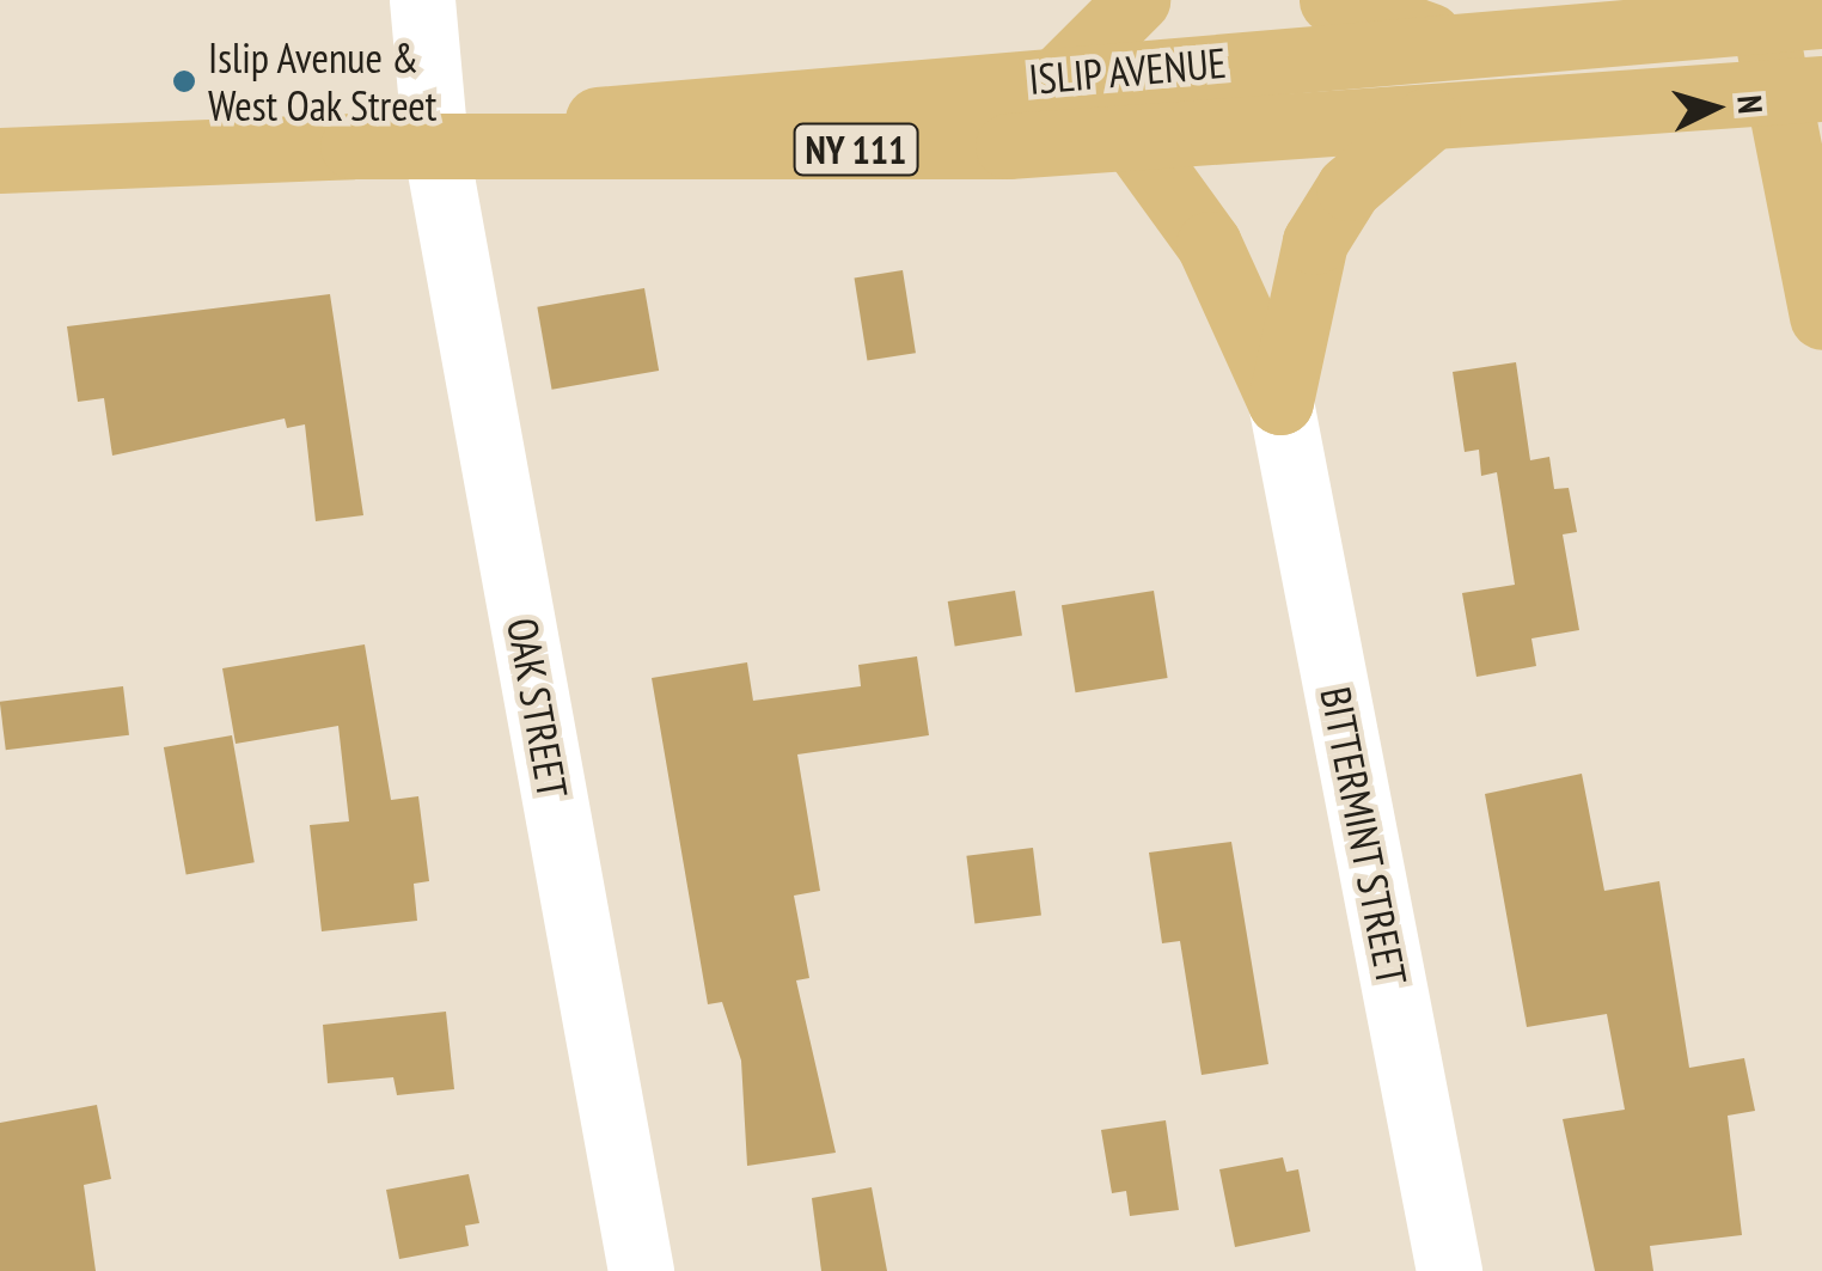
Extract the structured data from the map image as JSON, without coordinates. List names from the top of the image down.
{
  "streets": {
    "main road": ["ISLIP AVENUE", "NY 111"],
    "street": ["OAK STREET", "BITTERMINT STREET"]
  },
  "crossings": [
    ["ISLIP AVENUE", "OAK STREET"]
  ],
  "places": ["Islip Avenue & West Oak Street"],
  "north": "right"
}
